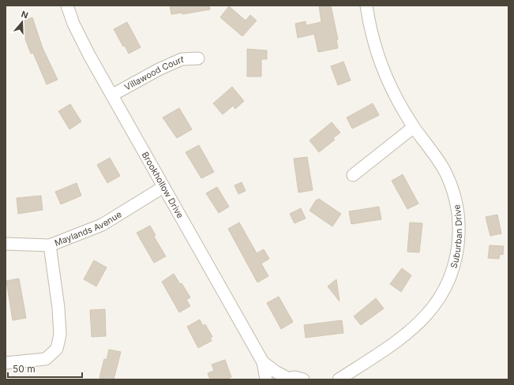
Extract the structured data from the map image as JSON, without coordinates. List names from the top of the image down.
{
  "streets": {
    "street": [
      "Villawood Court",
      "Brookhollow Drive",
      "Maylands Avenue",
      "Suburban Drive"
    ]
  },
  "crossings": [
    ["Villawood Court", "Brookhollow Drive"],
    ["Brookhollow Drive", "Maylands Avenue"]
  ],
  "scale_bar": "50 m",
  "north": "top"
}
